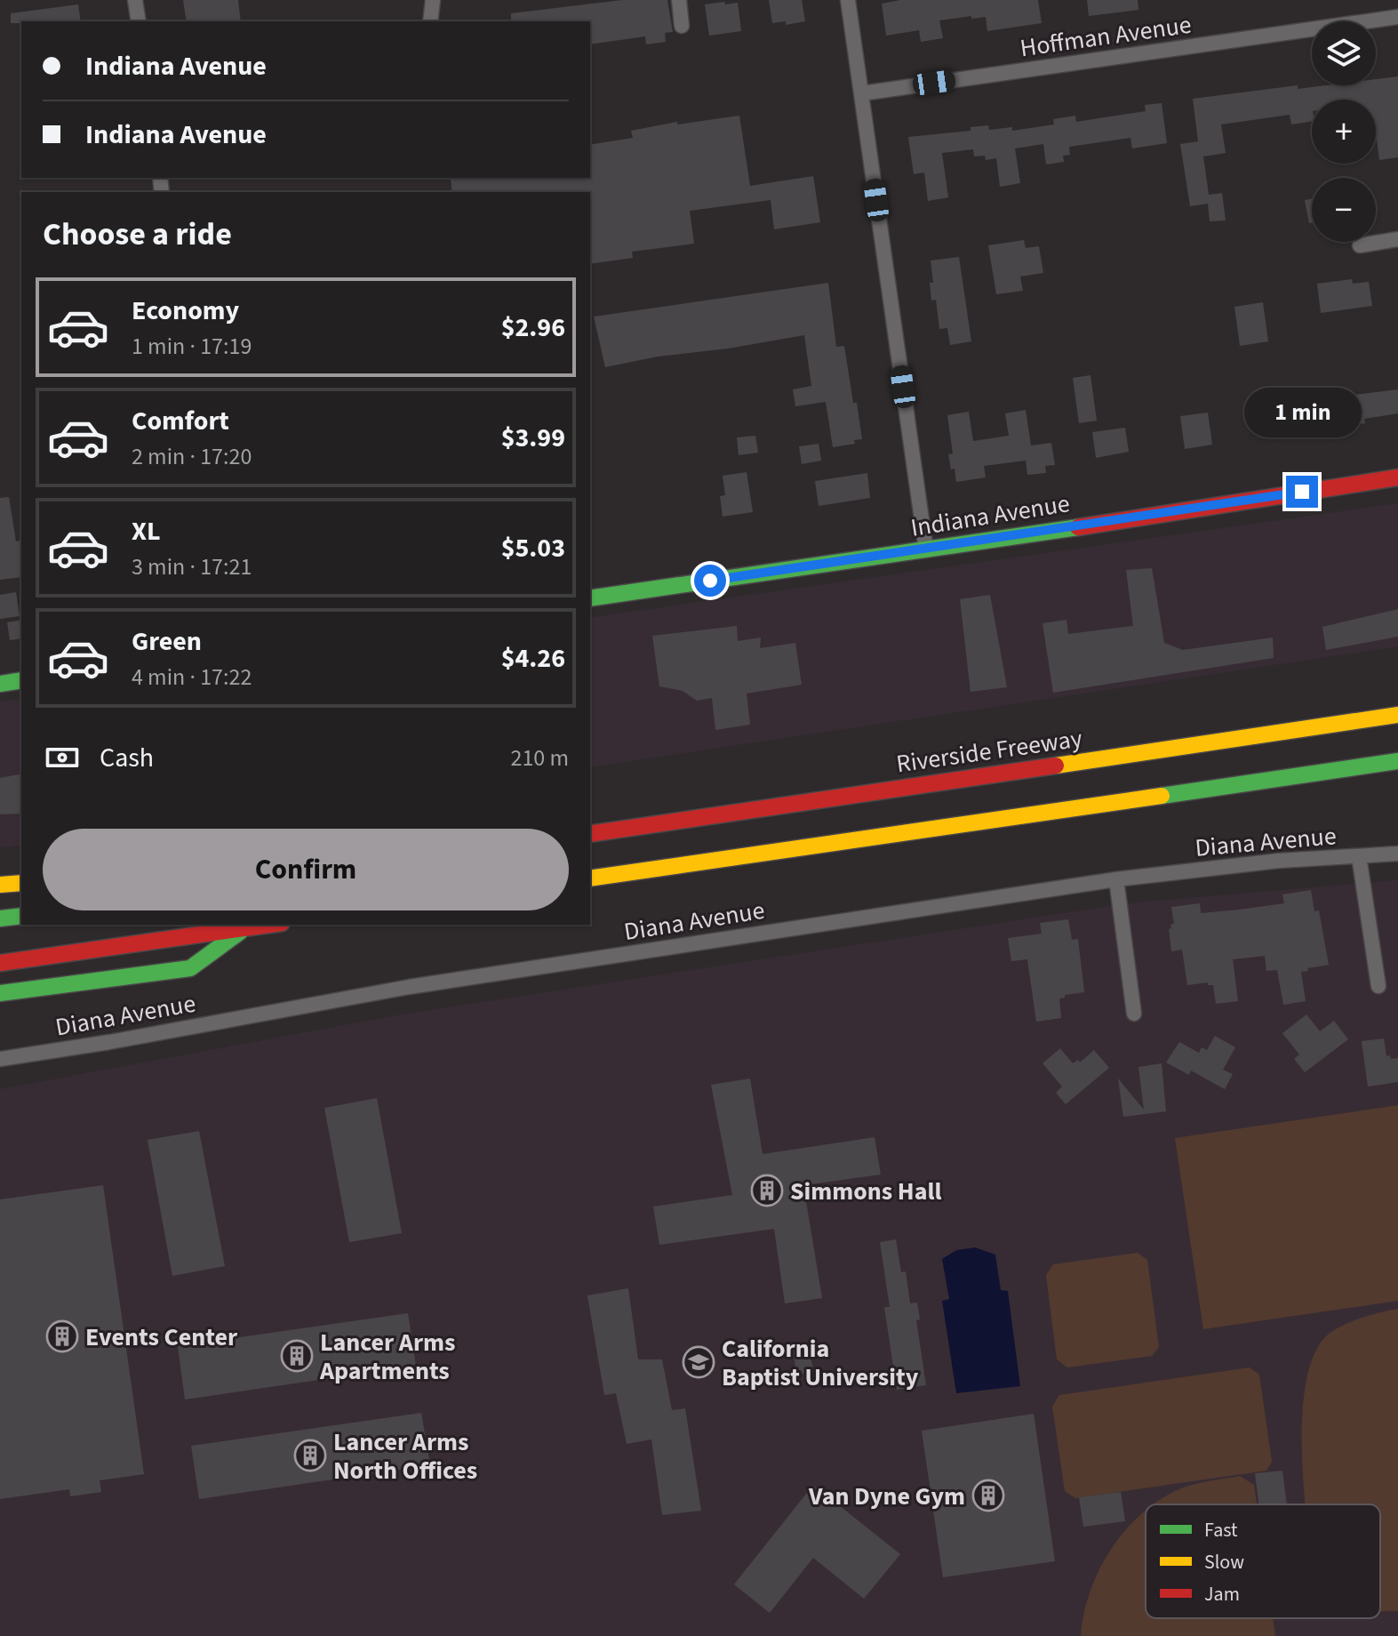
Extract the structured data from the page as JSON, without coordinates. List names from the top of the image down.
{
  "streets": {
    "main road": ["Indiana Avenue", "Riverside Freeway"],
    "street": ["Hoffman Avenue", "Diana Avenue"]
  },
  "places": {
    "building": [
      "Simmons Hall",
      "Events Center",
      "Lancer Arms Apartments",
      "Lancer Arms North Offices",
      "Van Dyne Gym"
    ],
    "school or university": ["California Baptist University"]
  },
  "legend": ["Fast", "Slow", "Jam"],
  "page": {
    "map_buttons": ["+", "−"],
    "banner": ["Indiana Avenue", "Indiana Avenue"],
    "heading": "Choose a ride",
    "list": [
      {
        "name": "Economy",
        "note": "1 min · 17:19",
        "value": "$2.96"
      },
      {
        "name": "Comfort",
        "note": "2 min · 17:20",
        "value": "$3.99"
      },
      {
        "name": "XL",
        "note": "3 min · 17:21",
        "value": "$5.03"
      },
      {
        "name": "Green",
        "note": "4 min · 17:22",
        "value": "$4.26"
      }
    ],
    "bubble": "1 min",
    "pay": ["Cash", "210 m"],
    "buttons": "Confirm"
  }
}
